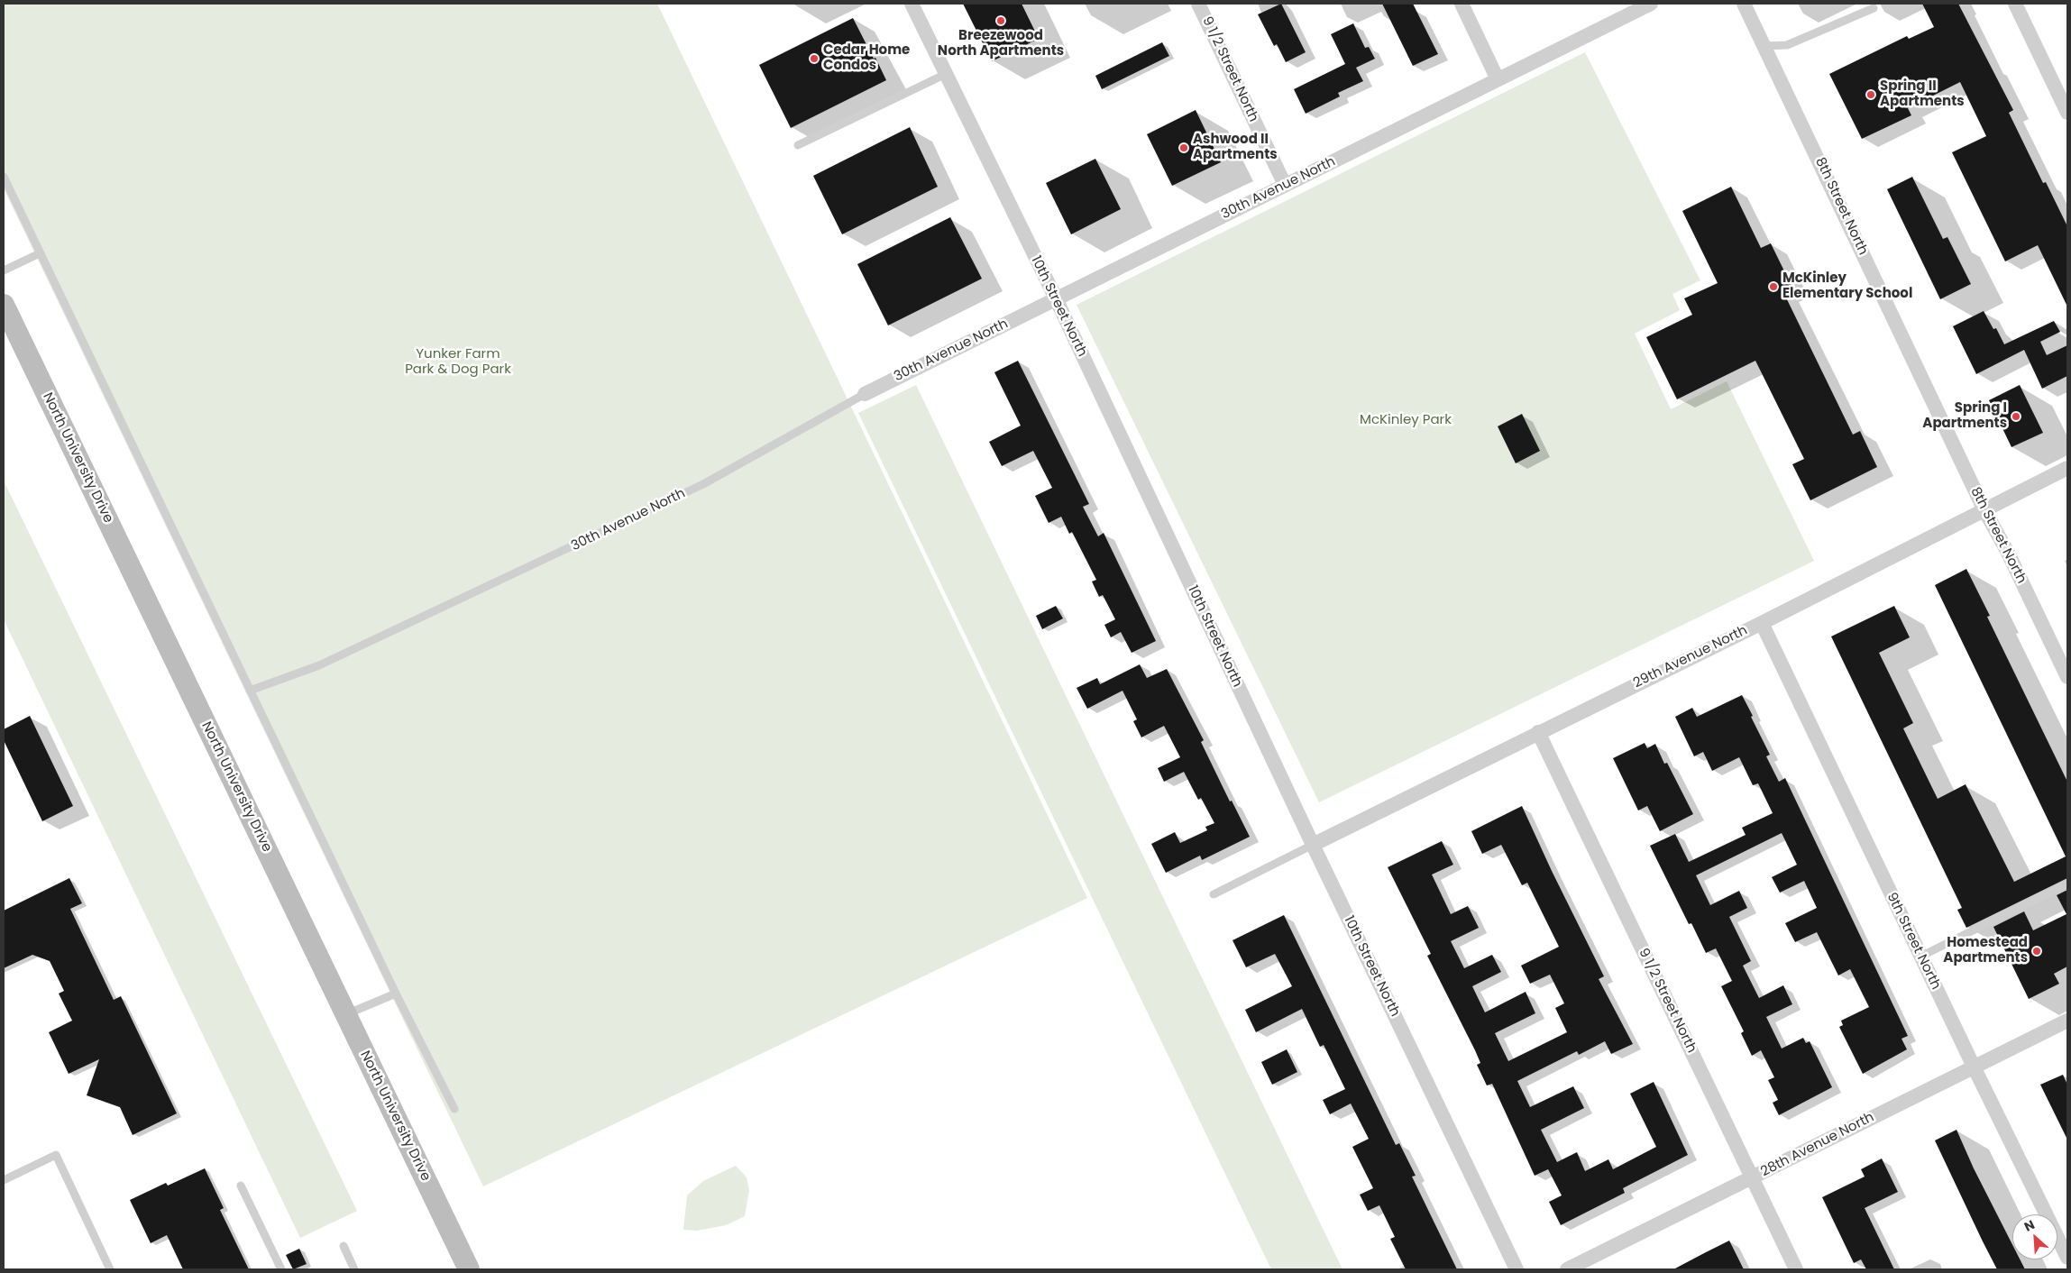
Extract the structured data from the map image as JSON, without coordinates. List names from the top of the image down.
{
  "streets": {
    "main road": ["North University Drive"],
    "street": [
      "9 1/2 Street North",
      "30th Avenue North",
      "8th Street North",
      "10th Street North",
      "29th Avenue North",
      "9th Street North",
      "28th Avenue North"
    ]
  },
  "crossings": [
    ["9 1/2 Street North", "30th Avenue North"],
    ["9 1/2 Street North", "29th Avenue North"],
    ["9 1/2 Street North", "28th Avenue North"],
    ["30th Avenue North", "10th Street North"],
    ["8th Street North", "29th Avenue North"],
    ["10th Street North", "29th Avenue North"],
    ["29th Avenue North", "9th Street North"],
    ["9th Street North", "28th Avenue North"]
  ],
  "parks": ["Yunker Farm Park & Dog Park", "McKinley Park"],
  "places": [
    "Breezewood North Apartments",
    "Cedar Home Condos",
    "Spring II Apartments",
    "Ashwood II Apartments",
    "McKinley Elementary School",
    "Spring I Apartments",
    "Homestead Apartments"
  ],
  "north": "top left"
}
